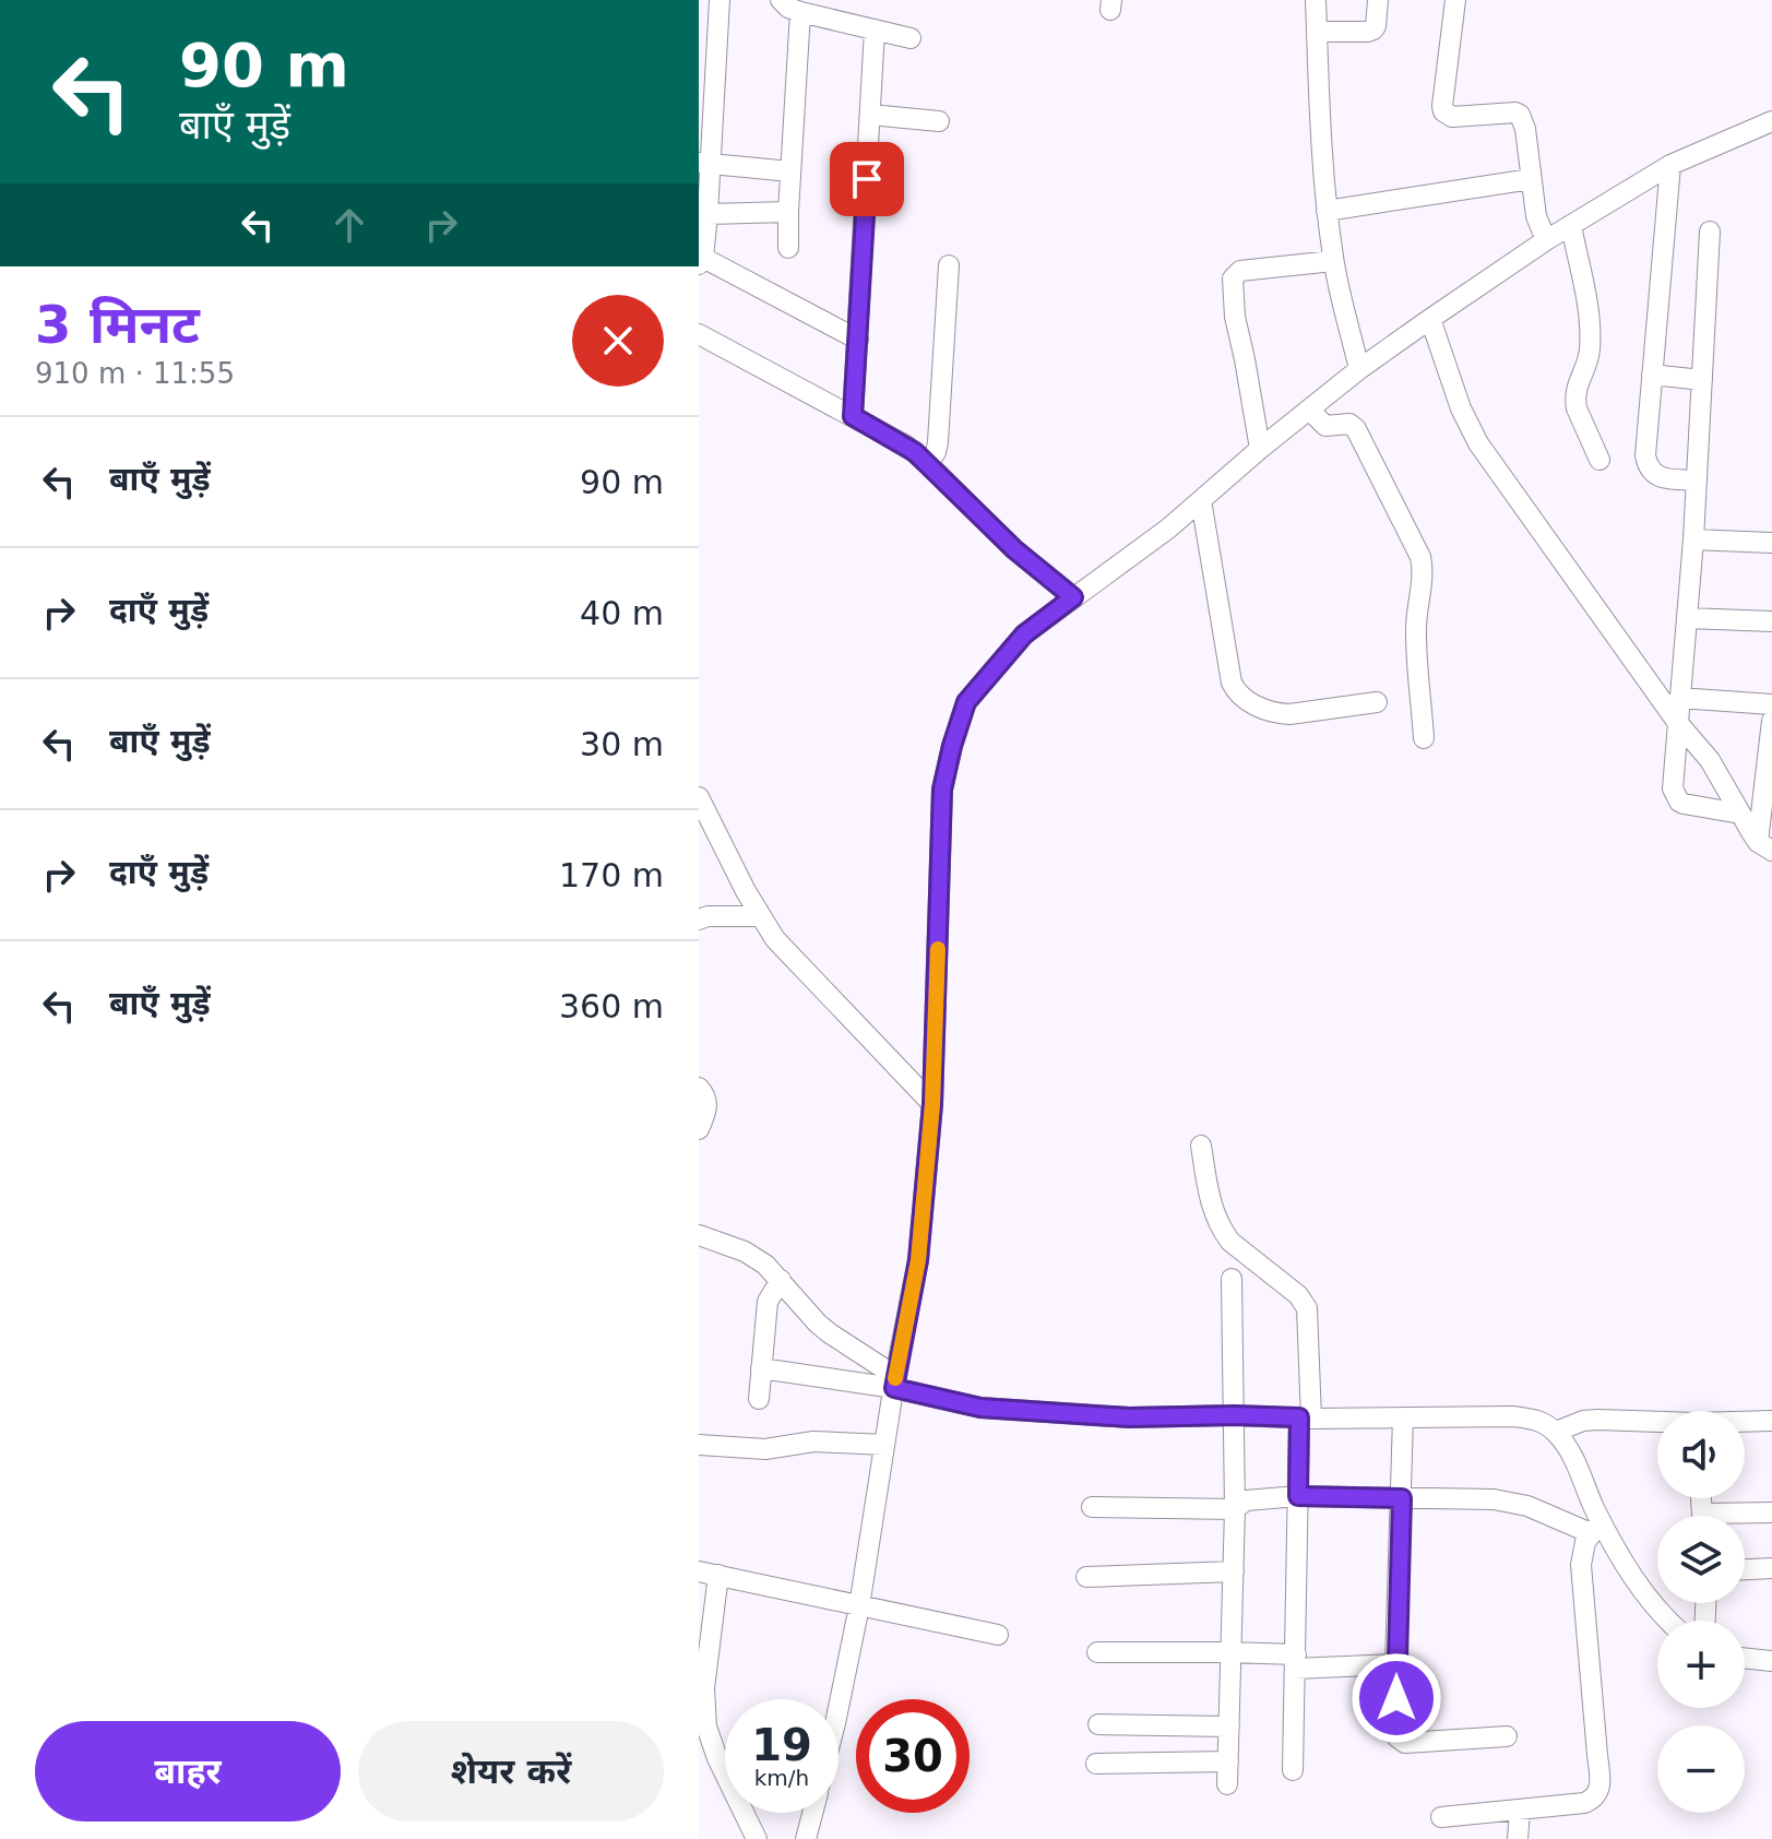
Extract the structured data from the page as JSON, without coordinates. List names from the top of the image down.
{
  "page": {
    "turn": ["90 m", "बाएँ मुड़ें"],
    "heading": ["3 मिनट", "910 m · 11:55"],
    "list": [
      {
        "name": "बाएँ मुड़ें",
        "value": "90 m"
      },
      {
        "name": "दाएँ मुड़ें",
        "value": "40 m"
      },
      {
        "name": "बाएँ मुड़ें",
        "value": "30 m"
      },
      {
        "name": "दाएँ मुड़ें",
        "value": "170 m"
      },
      {
        "name": "बाएँ मुड़ें",
        "value": "360 m"
      }
    ],
    "map_buttons": ["+", "−"],
    "speed": "19 km/h",
    "limit": "30",
    "buttons": ["बाहर", "शेयर करें"]
  }
}
